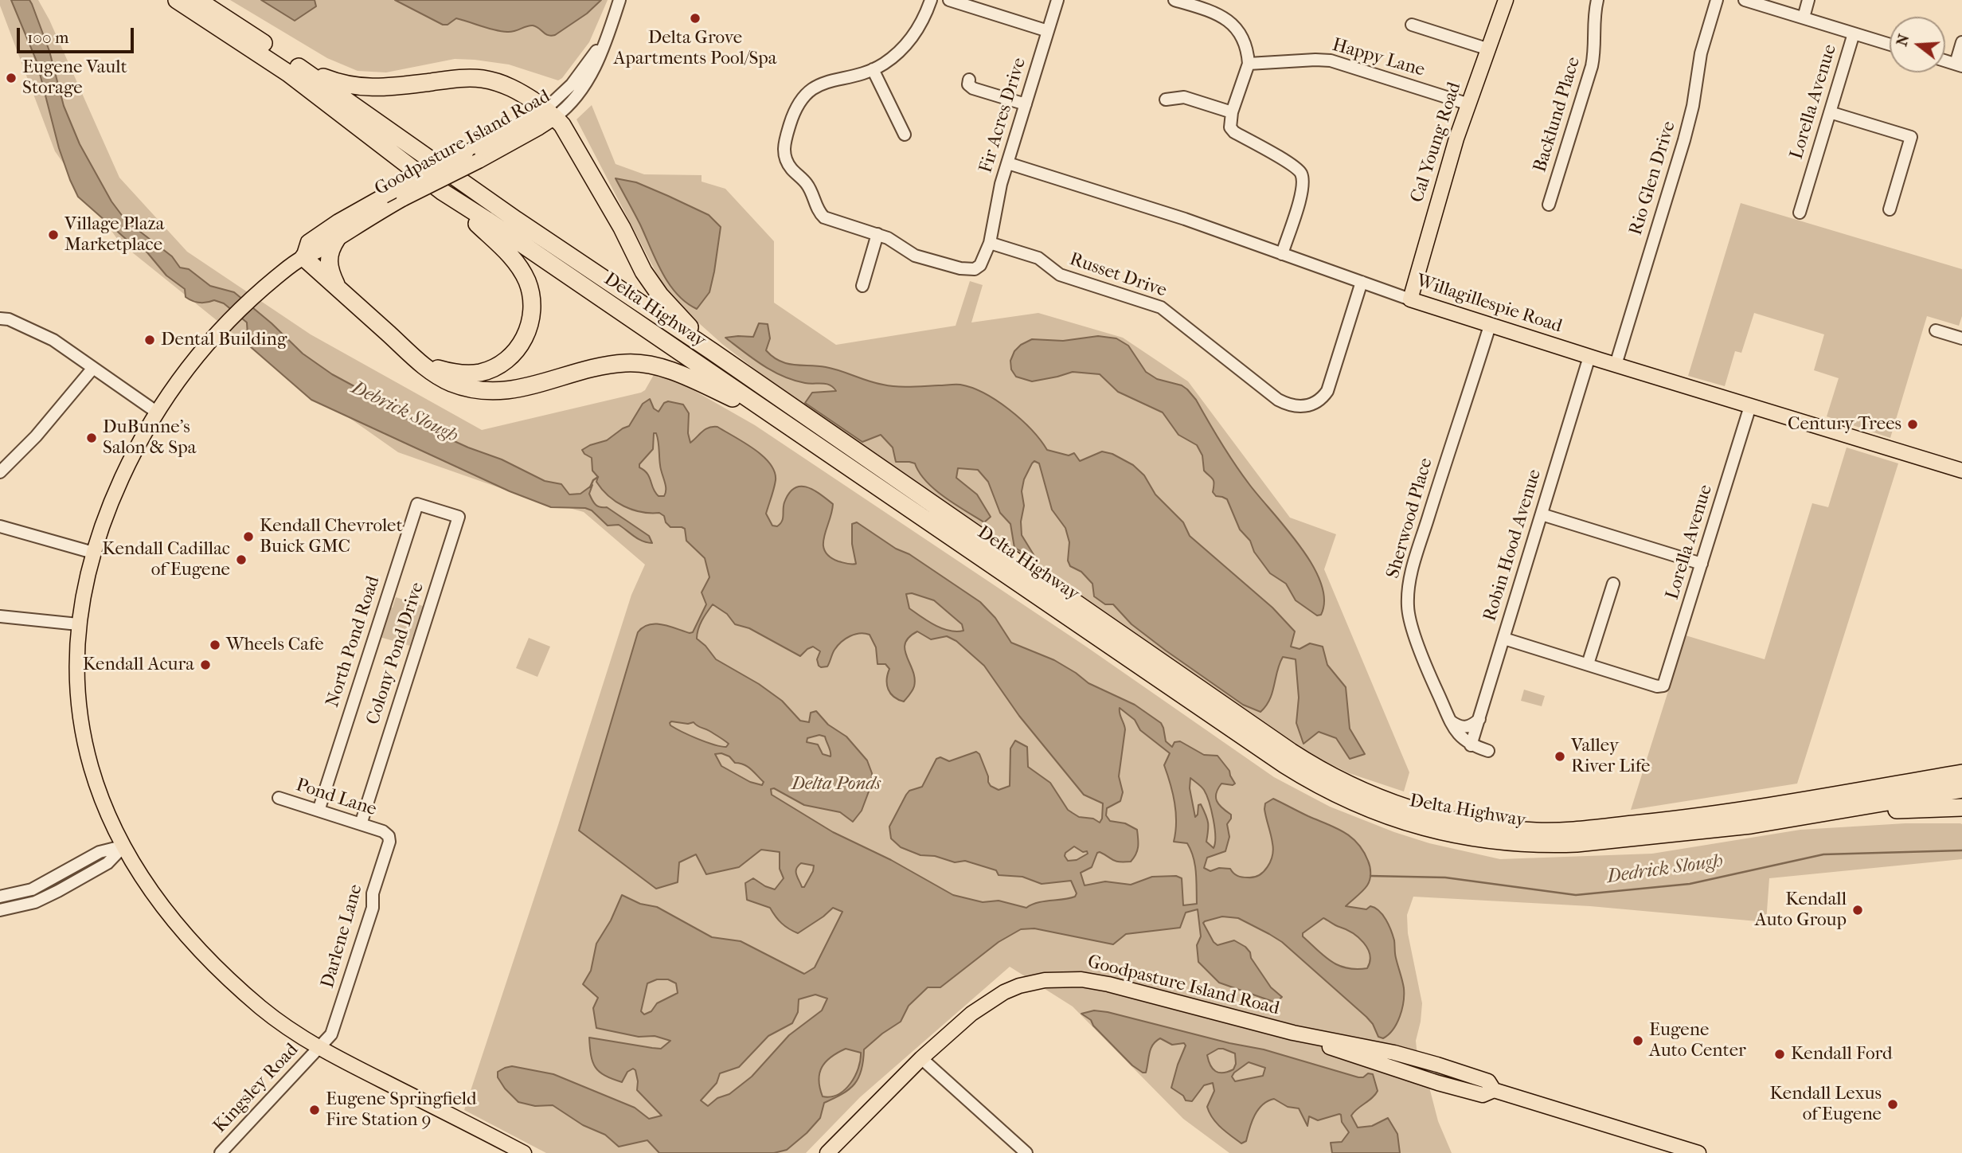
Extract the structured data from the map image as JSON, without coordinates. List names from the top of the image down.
{
  "streets": {
    "highway": ["Delta Highway"],
    "main road": ["Cal Young Road", "Goodpasture Island Road", "Willagillespie Road"],
    "street": [
      "Happy Lane",
      "Lorella Avenue",
      "Backlund Place",
      "Fir Acres Drive",
      "Rio Glen Drive",
      "Russet Drive",
      "Sherwood Place",
      "Robin Hood Avenue",
      "North Pond Road",
      "Colony Pond Drive",
      "Pond Lane",
      "Darlene Lane",
      "Kingsley Road"
    ]
  },
  "crossings": [
    ["Happy Lane", "Cal Young Road"],
    ["Lorella Avenue", "Willagillespie Road"],
    ["Fir Acres Drive", "Russet Drive"],
    ["Fir Acres Drive", "Willagillespie Road"],
    ["Cal Young Road", "Willagillespie Road"],
    ["Goodpasture Island Road", "Darlene Lane"],
    ["Goodpasture Island Road", "Kingsley Road"],
    ["Rio Glen Drive", "Willagillespie Road"],
    ["Russet Drive", "Willagillespie Road"],
    ["Willagillespie Road", "Sherwood Place"],
    ["Willagillespie Road", "Robin Hood Avenue"],
    ["Sherwood Place", "Robin Hood Avenue"],
    ["North Pond Road", "Colony Pond Drive"],
    ["North Pond Road", "Pond Lane"],
    ["Colony Pond Drive", "Pond Lane"],
    ["Pond Lane", "Darlene Lane"],
    ["Darlene Lane", "Kingsley Road"]
  ],
  "water": ["Debrick Slough", "Dedrick Slough"],
  "parks": ["Delta Ponds"],
  "places": [
    "Delta Grove Apartments Pool/Spa",
    "Eugene Vault Storage",
    "Village Plaza Marketplace",
    "Dental Building",
    "Century Trees",
    "DuBunne's Salon & Spa",
    "Kendall Chevrolet Buick GMC",
    "Kendall Cadillac of Eugene",
    "Wheels Cafe",
    "Kendall Acura",
    "Valley River Life",
    "Kendall Auto Group",
    "Eugene Auto Center",
    "Kendall Ford",
    "Kendall Lexus of Eugene",
    "Eugene Springfield Fire Station 9"
  ],
  "scale_bar": "100 m",
  "north": "left"
}
